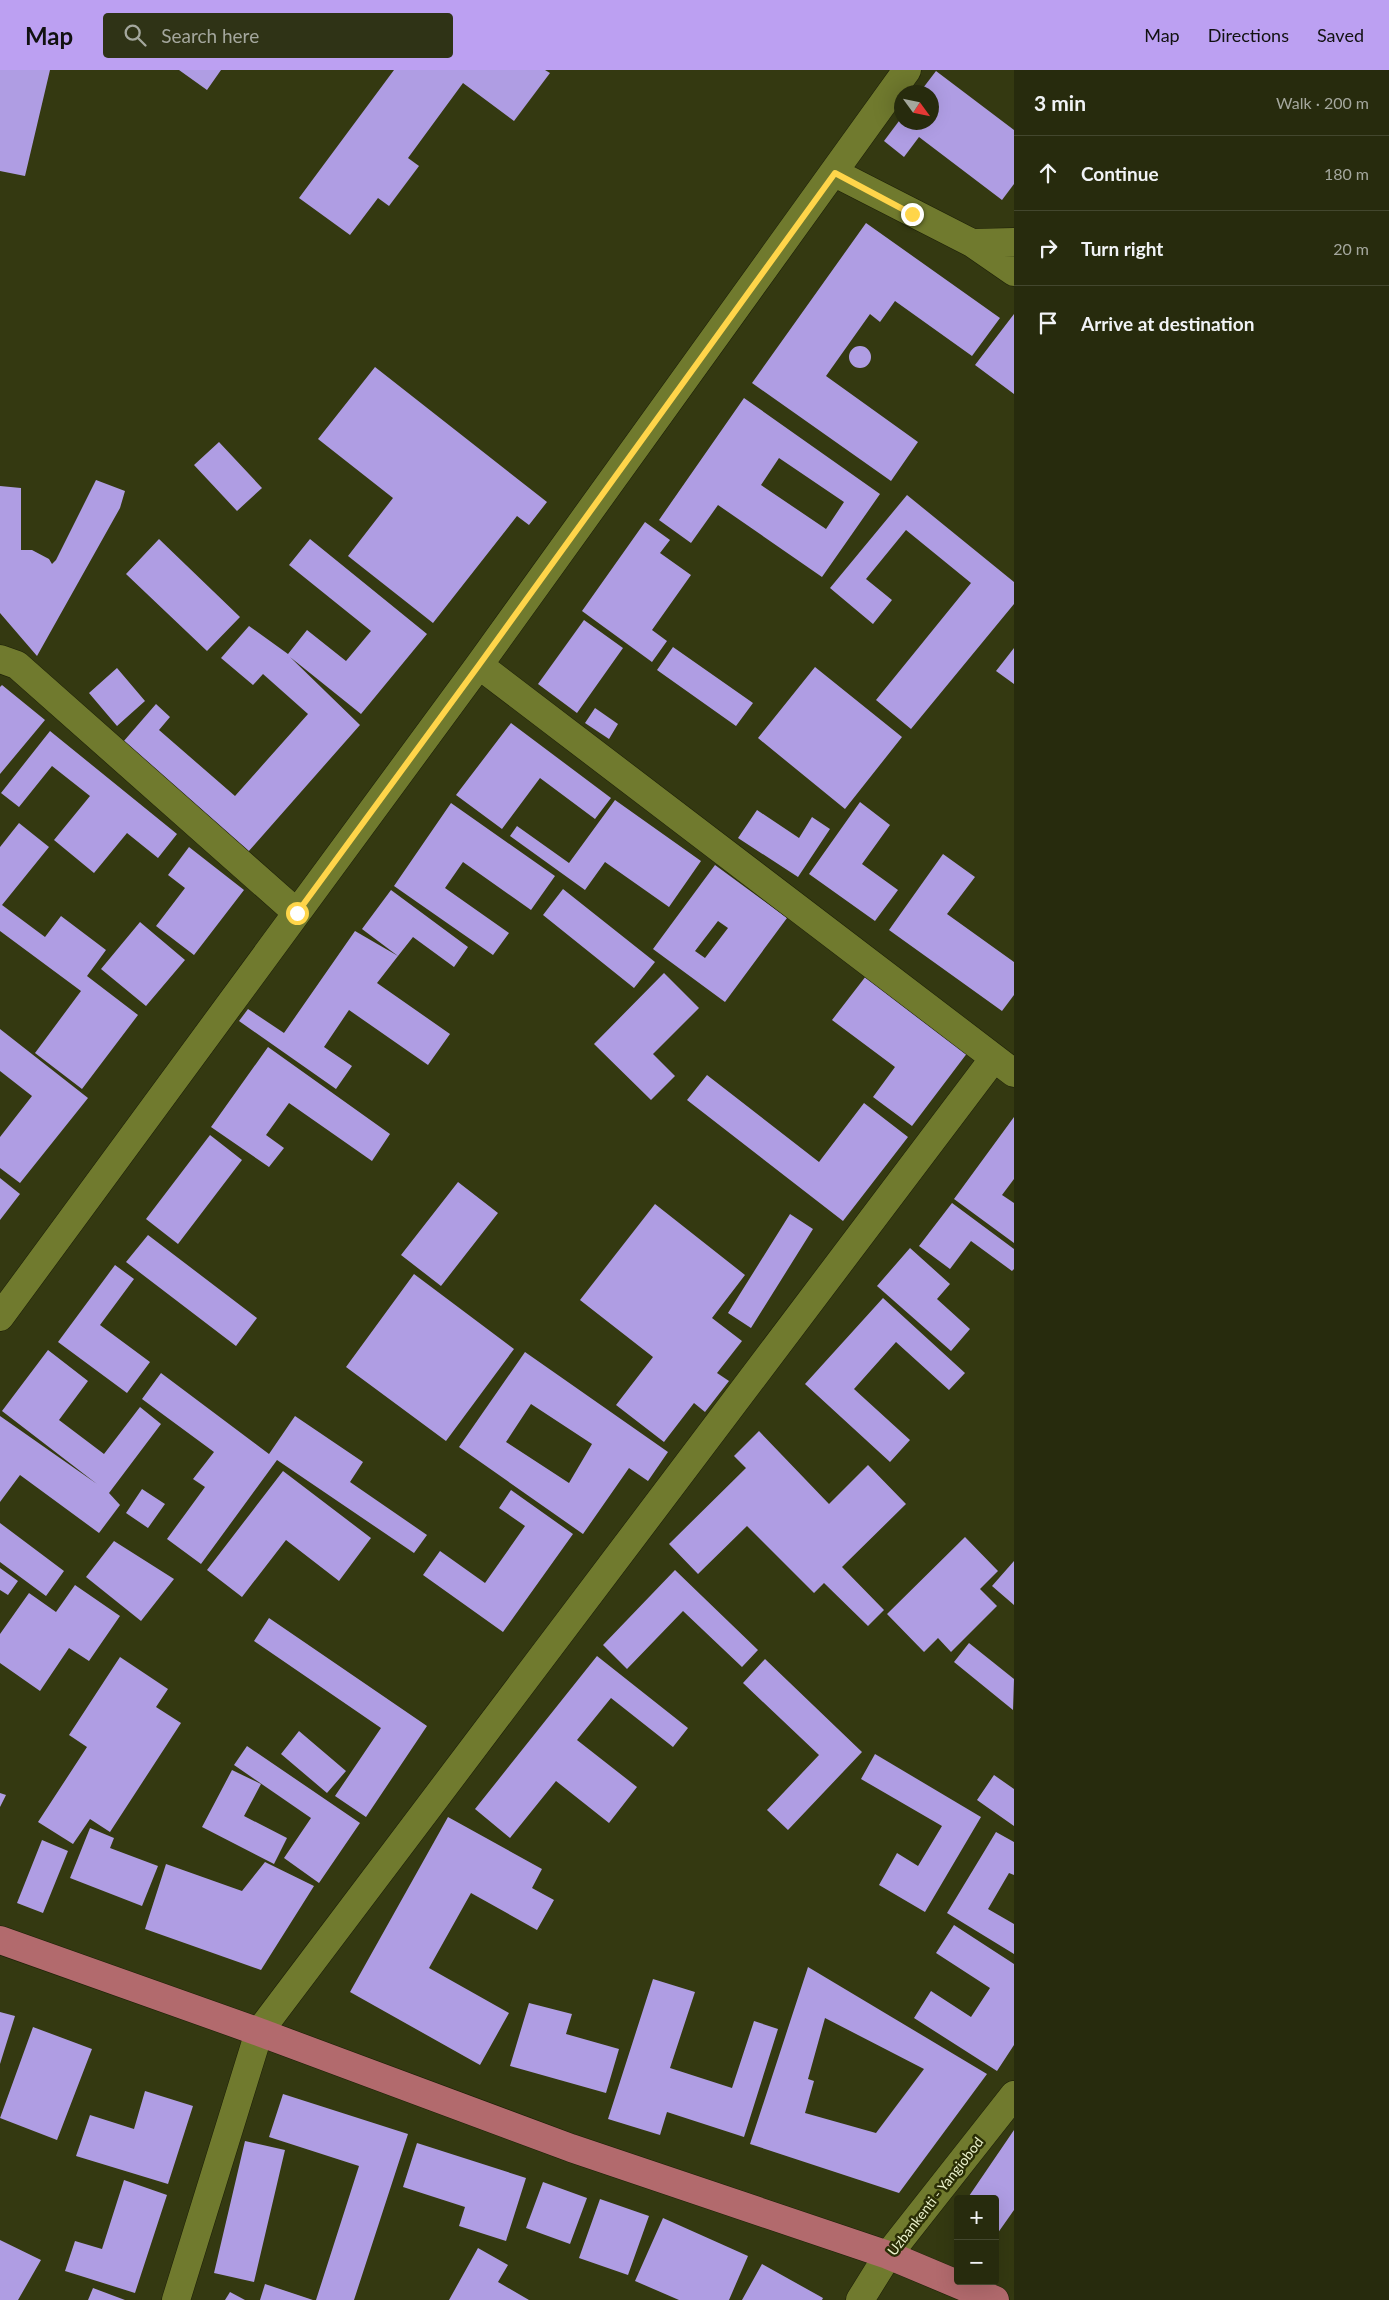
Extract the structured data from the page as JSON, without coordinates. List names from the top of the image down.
{
  "streets": {
    "street": ["Uzbankenti - Yangiobod"]
  },
  "north": "bottom right",
  "page": {
    "header": "Map",
    "search": "Search here",
    "nav": ["Map", "Directions", "Saved"],
    "heading": ["3 min", "Walk · 200 m"],
    "list": [
      ["Continue", "180 m"],
      ["Turn right", "20 m"],
      "Arrive at destination"
    ],
    "map_buttons": ["+", "−"]
  }
}
